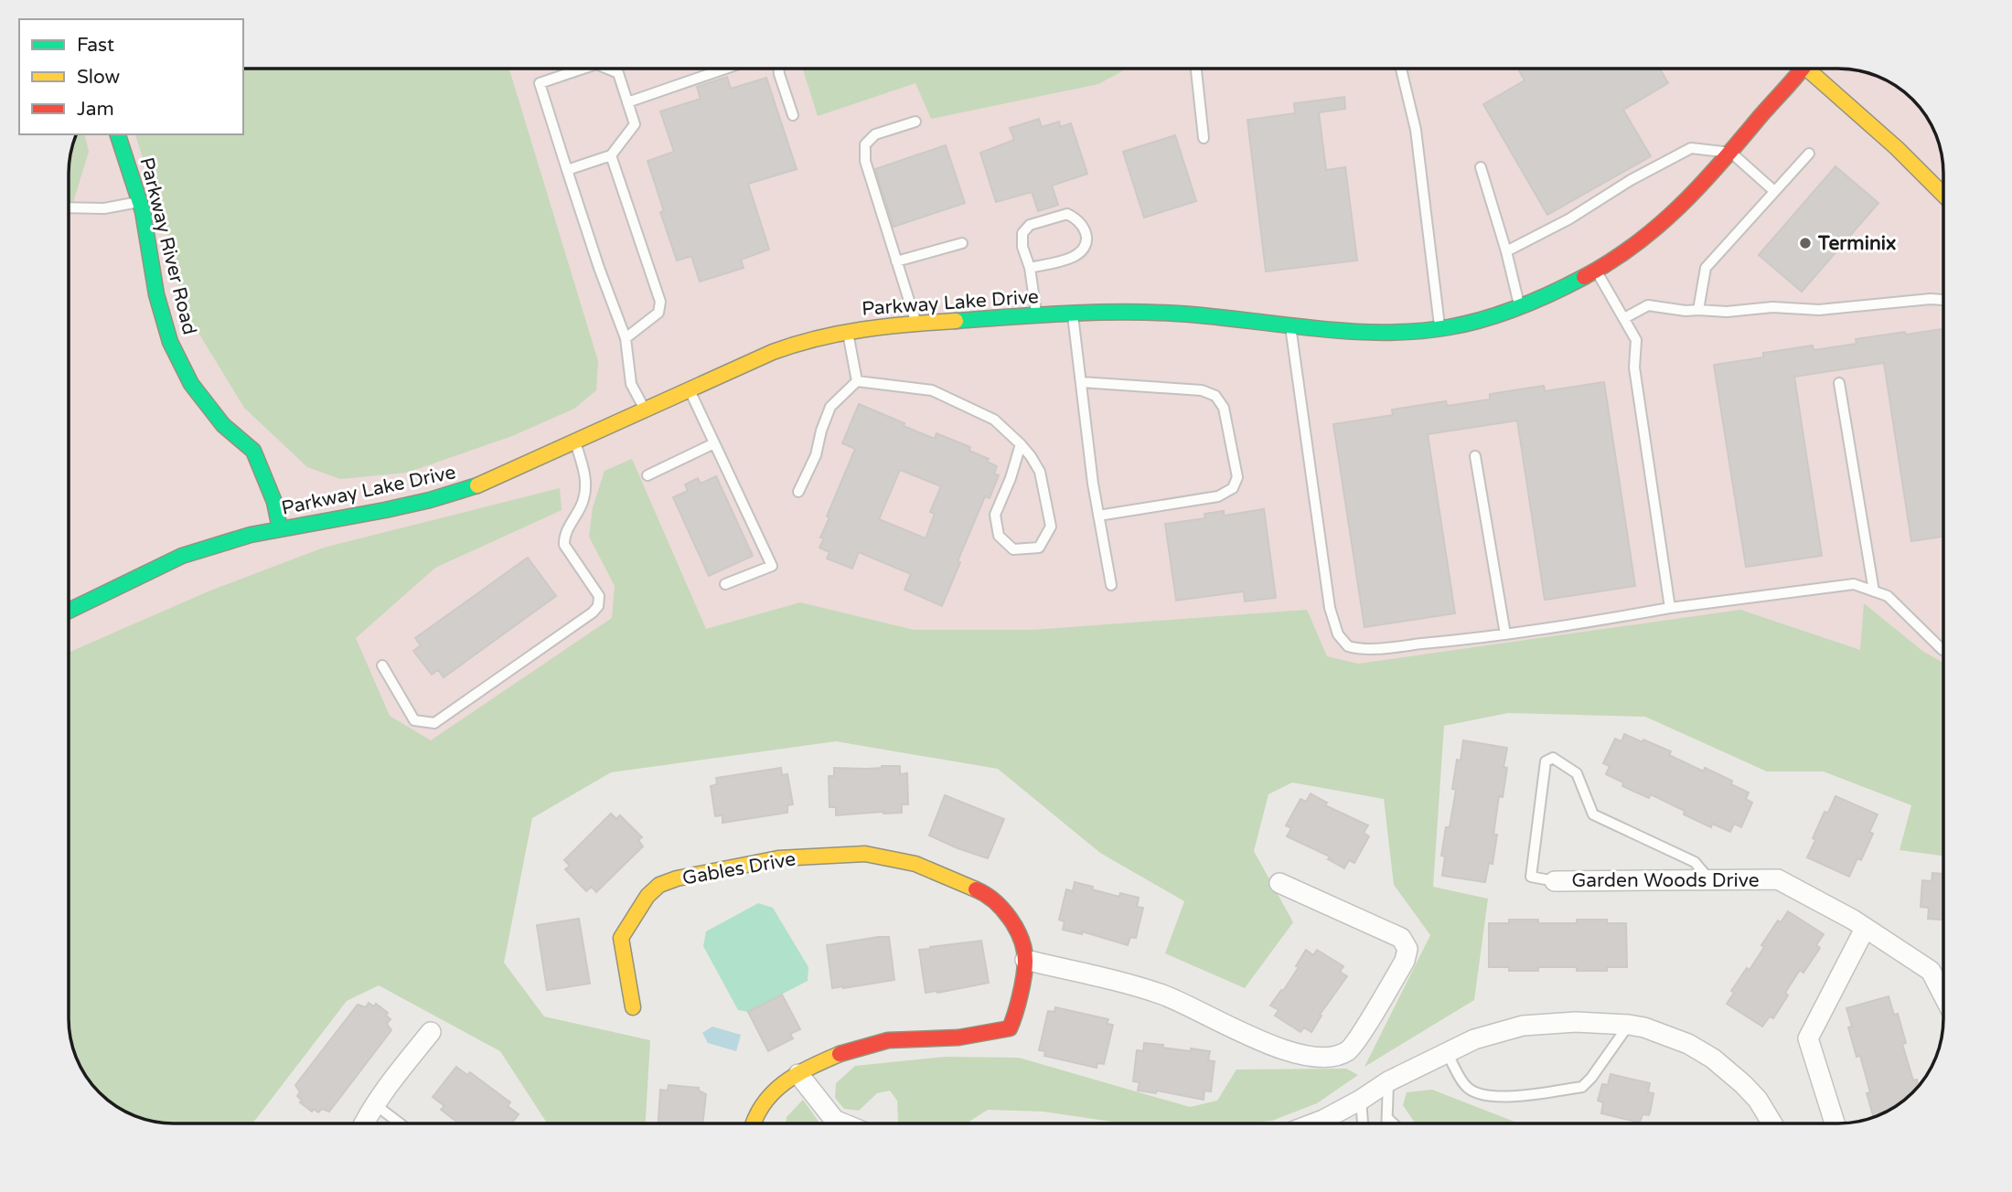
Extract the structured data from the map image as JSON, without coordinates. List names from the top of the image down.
{
  "streets": {
    "street": [
      "Parkway River Road",
      "Parkway Lake Drive",
      "Gables Drive",
      "Garden Woods Drive"
    ]
  },
  "crossings": [
    ["Parkway River Road", "Parkway Lake Drive"]
  ],
  "places": ["Terminix"],
  "legend": ["Fast", "Slow", "Jam"]
}
